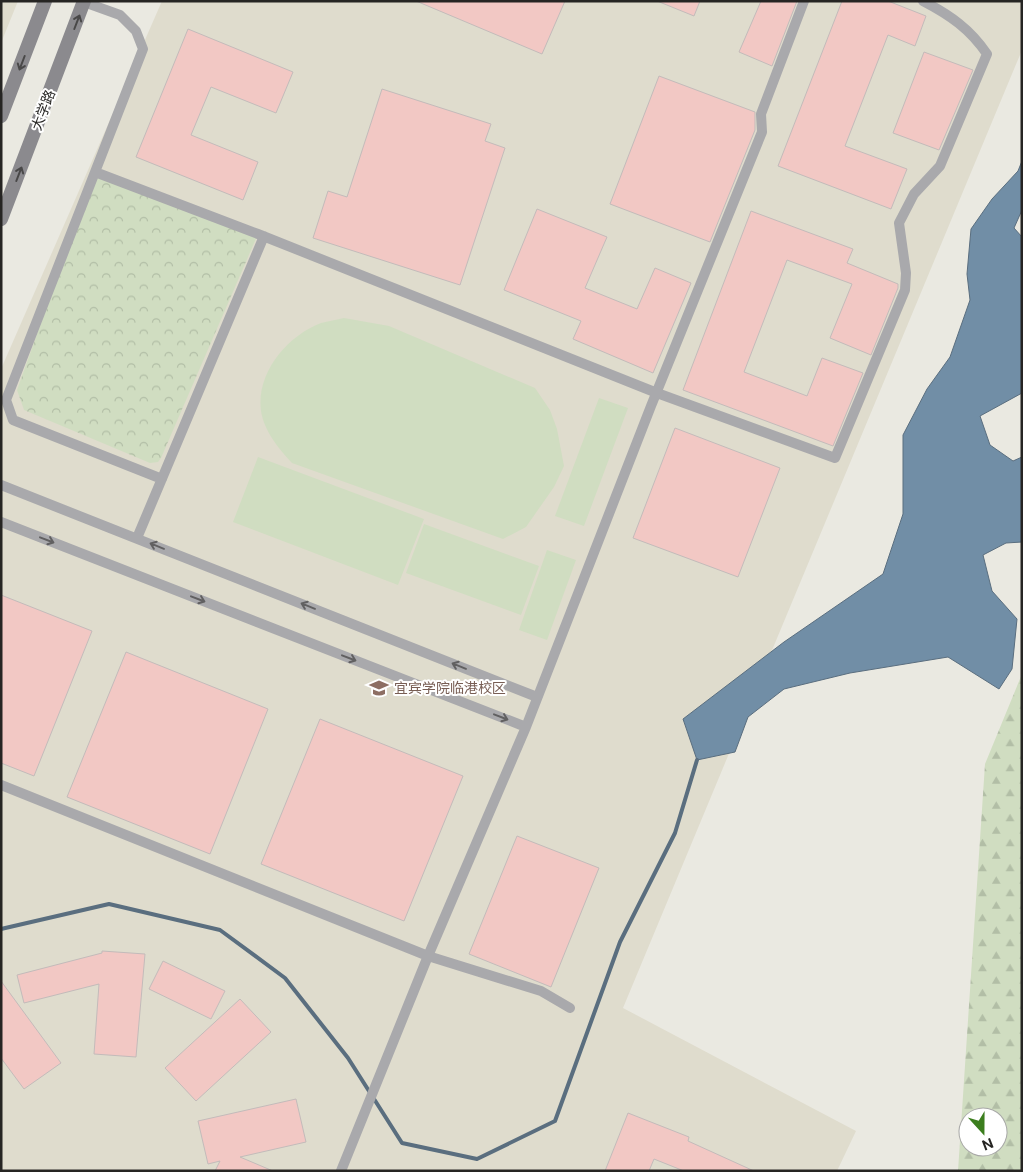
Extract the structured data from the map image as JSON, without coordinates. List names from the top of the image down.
{
  "streets": {
    "main road": ["大学路"]
  },
  "places": {
    "school or university": ["宜宾学院临港校区"]
  },
  "north": "bottom"
}
